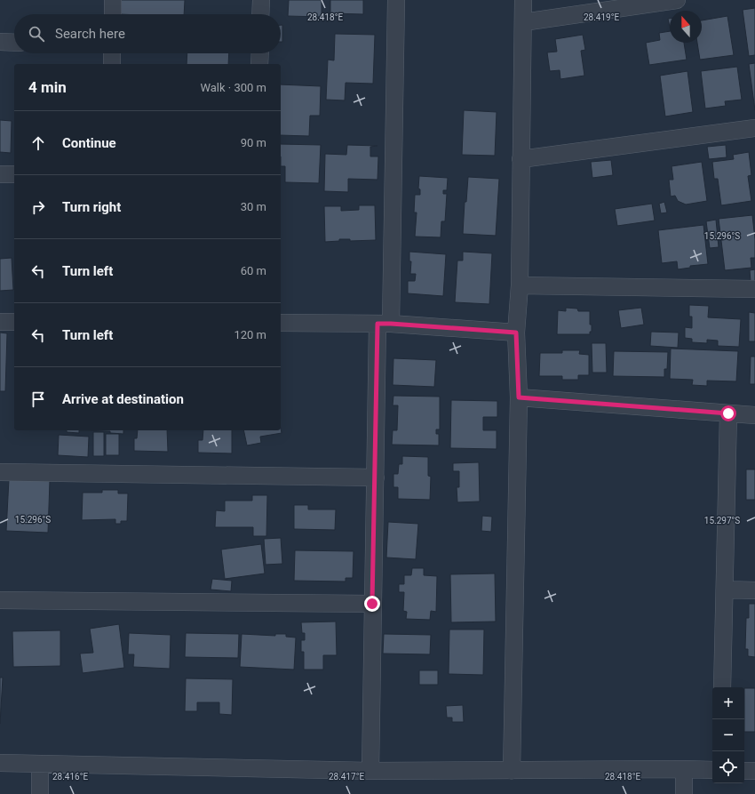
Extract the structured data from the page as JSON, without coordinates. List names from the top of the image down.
{
  "north": "top",
  "page": {
    "search": "Search here",
    "heading": ["4 min", "Walk · 300 m"],
    "list": [
      ["Continue", "90 m"],
      ["Turn right", "30 m"],
      ["Turn left", "60 m"],
      ["Turn left", "120 m"],
      "Arrive at destination"
    ],
    "map_buttons": ["+", "−"]
  },
  "coordinates": [
    "28.418°E",
    "28.419°E",
    "15.296°S",
    "15.297°S",
    "28.416°E",
    "28.417°E"
  ]
}
